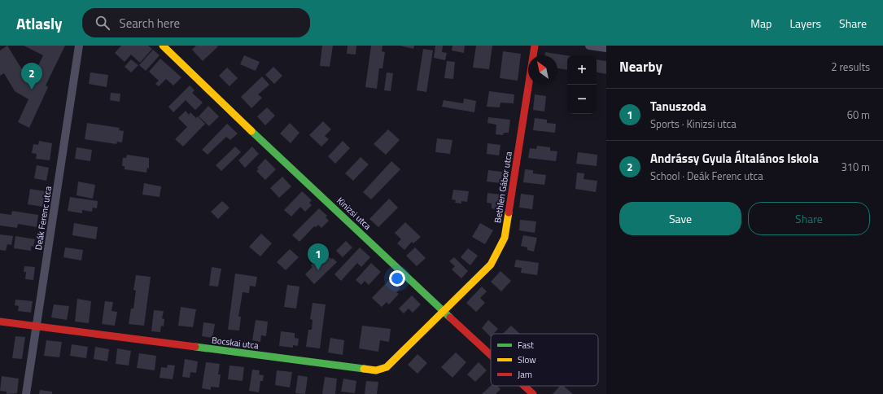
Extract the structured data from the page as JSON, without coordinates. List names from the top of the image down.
{
  "streets": {
    "street": [
      "Bethlen Gábor utca",
      "Kinizsi utca",
      "Deák Ferenc utca",
      "Bocskai utca"
    ]
  },
  "crossings": [
    ["Bethlen Gábor utca", "Kinizsi utca"],
    ["Bethlen Gábor utca", "Bocskai utca"],
    ["Kinizsi utca", "Bocskai utca"],
    ["Deák Ferenc utca", "Bocskai utca"]
  ],
  "legend": ["Fast", "Slow", "Jam"],
  "north": "top left",
  "page": {
    "header": "Atlasly",
    "search": "Search here",
    "nav": ["Map", "Layers", "Share"],
    "heading": ["Nearby", "2 results"],
    "map_buttons": ["+", "−"],
    "pins": ["2", "1"],
    "list": [
      {
        "mark": "1",
        "name": "Tanuszoda",
        "note": "Sports · Kinizsi utca",
        "value": "60 m"
      },
      {
        "mark": "2",
        "name": "Andrássy Gyula Általános Iskola",
        "note": "School · Deák Ferenc utca",
        "value": "310 m"
      }
    ],
    "buttons": ["Save", "Share"]
  }
}
